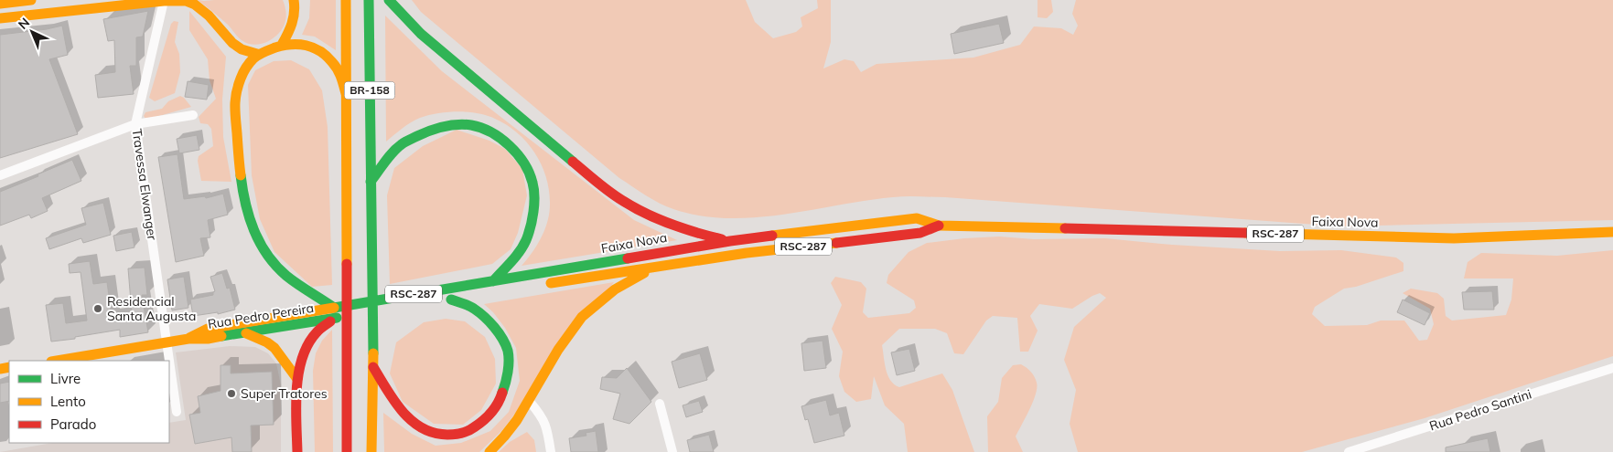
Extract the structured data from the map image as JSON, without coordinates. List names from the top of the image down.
{
  "streets": {
    "main road": [
      "BR-158",
      "Faixa Nova",
      "RSC-287",
      "Rua Pedro Pereira"
    ],
    "street": ["Travessa Elwanger", "Rua Pedro Santini"]
  },
  "crossings": [
    ["BR-158", "RSC-287"],
    ["Travessa Elwanger", "Rua Pedro Pereira"],
    ["Faixa Nova", "RSC-287"],
    ["Faixa Nova", "Rua Pedro Pereira"],
    ["RSC-287", "Rua Pedro Pereira"]
  ],
  "places": ["Residencial Santa Augusta", "Super Tratores"],
  "legend": ["Livre", "Lento", "Parado"],
  "north": "top left"
}
